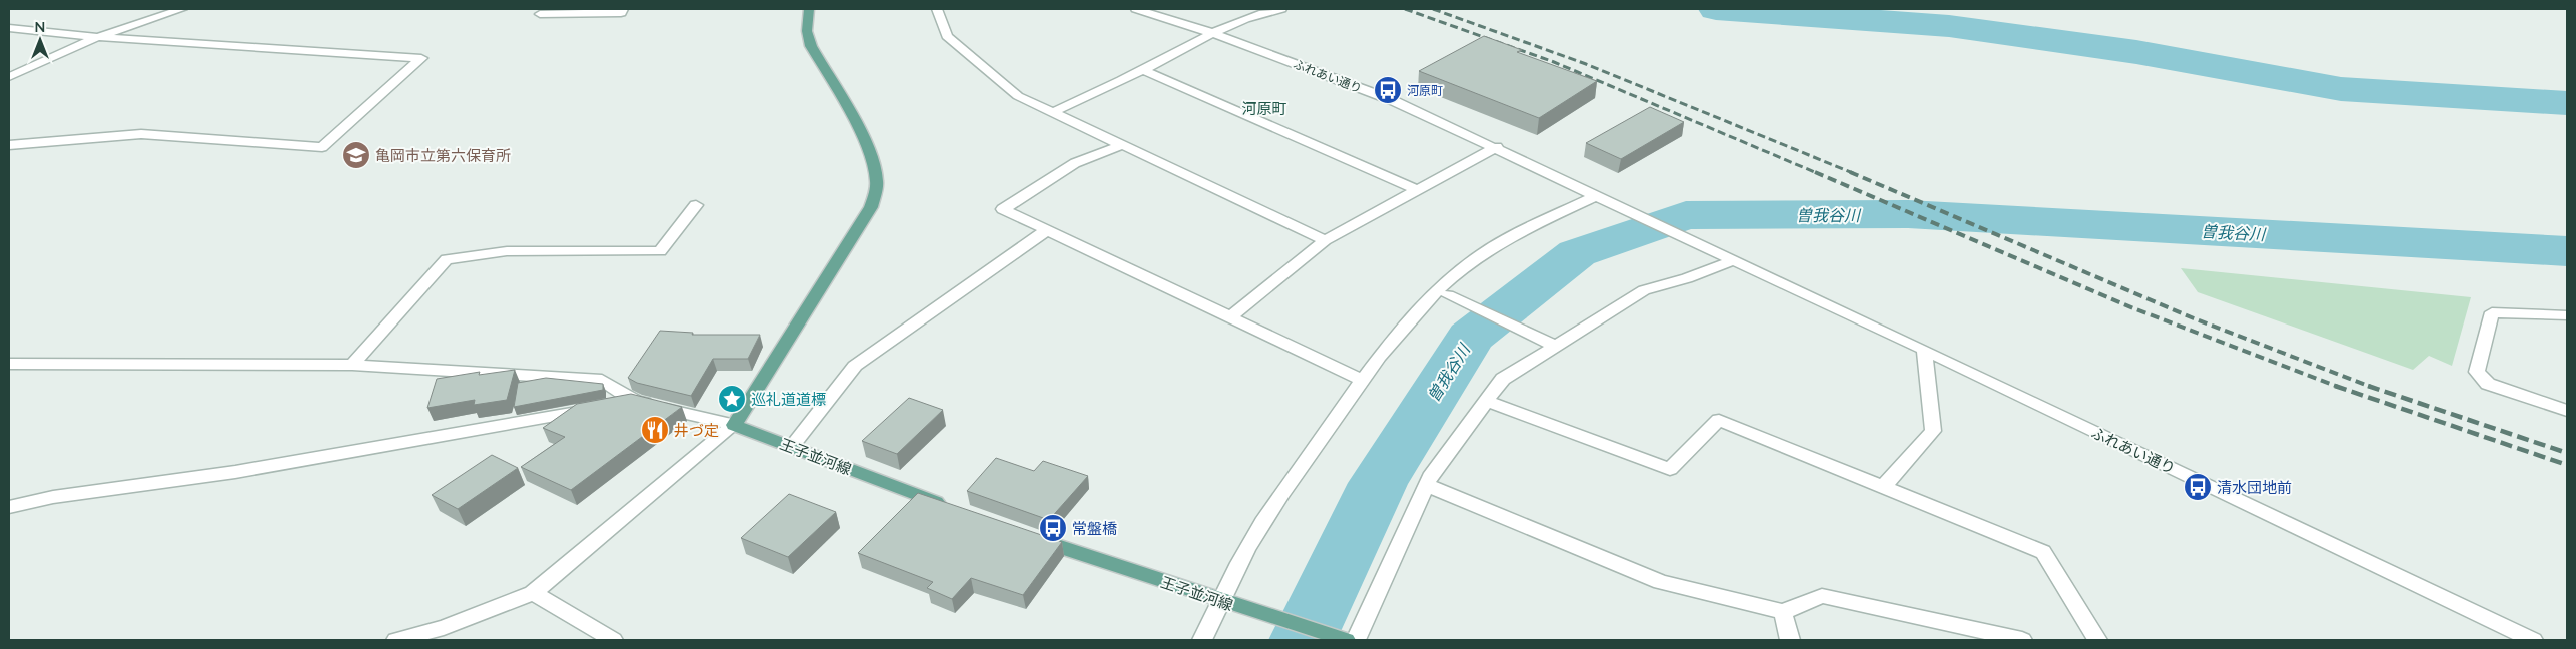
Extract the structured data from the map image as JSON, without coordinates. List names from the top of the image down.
{
  "streets": {
    "main road": ["王子並河線"],
    "street": ["ふれあい通り"]
  },
  "districts": ["河原町"],
  "water": ["曽我谷川"],
  "places": {
    "bus stop": ["河原町", "清水団地前", "常盤橋"],
    "school or university": ["亀岡市立第六保育所"],
    "place": ["巡礼道道標"],
    "restaurant": ["井づ定"]
  },
  "north": "top"
}
